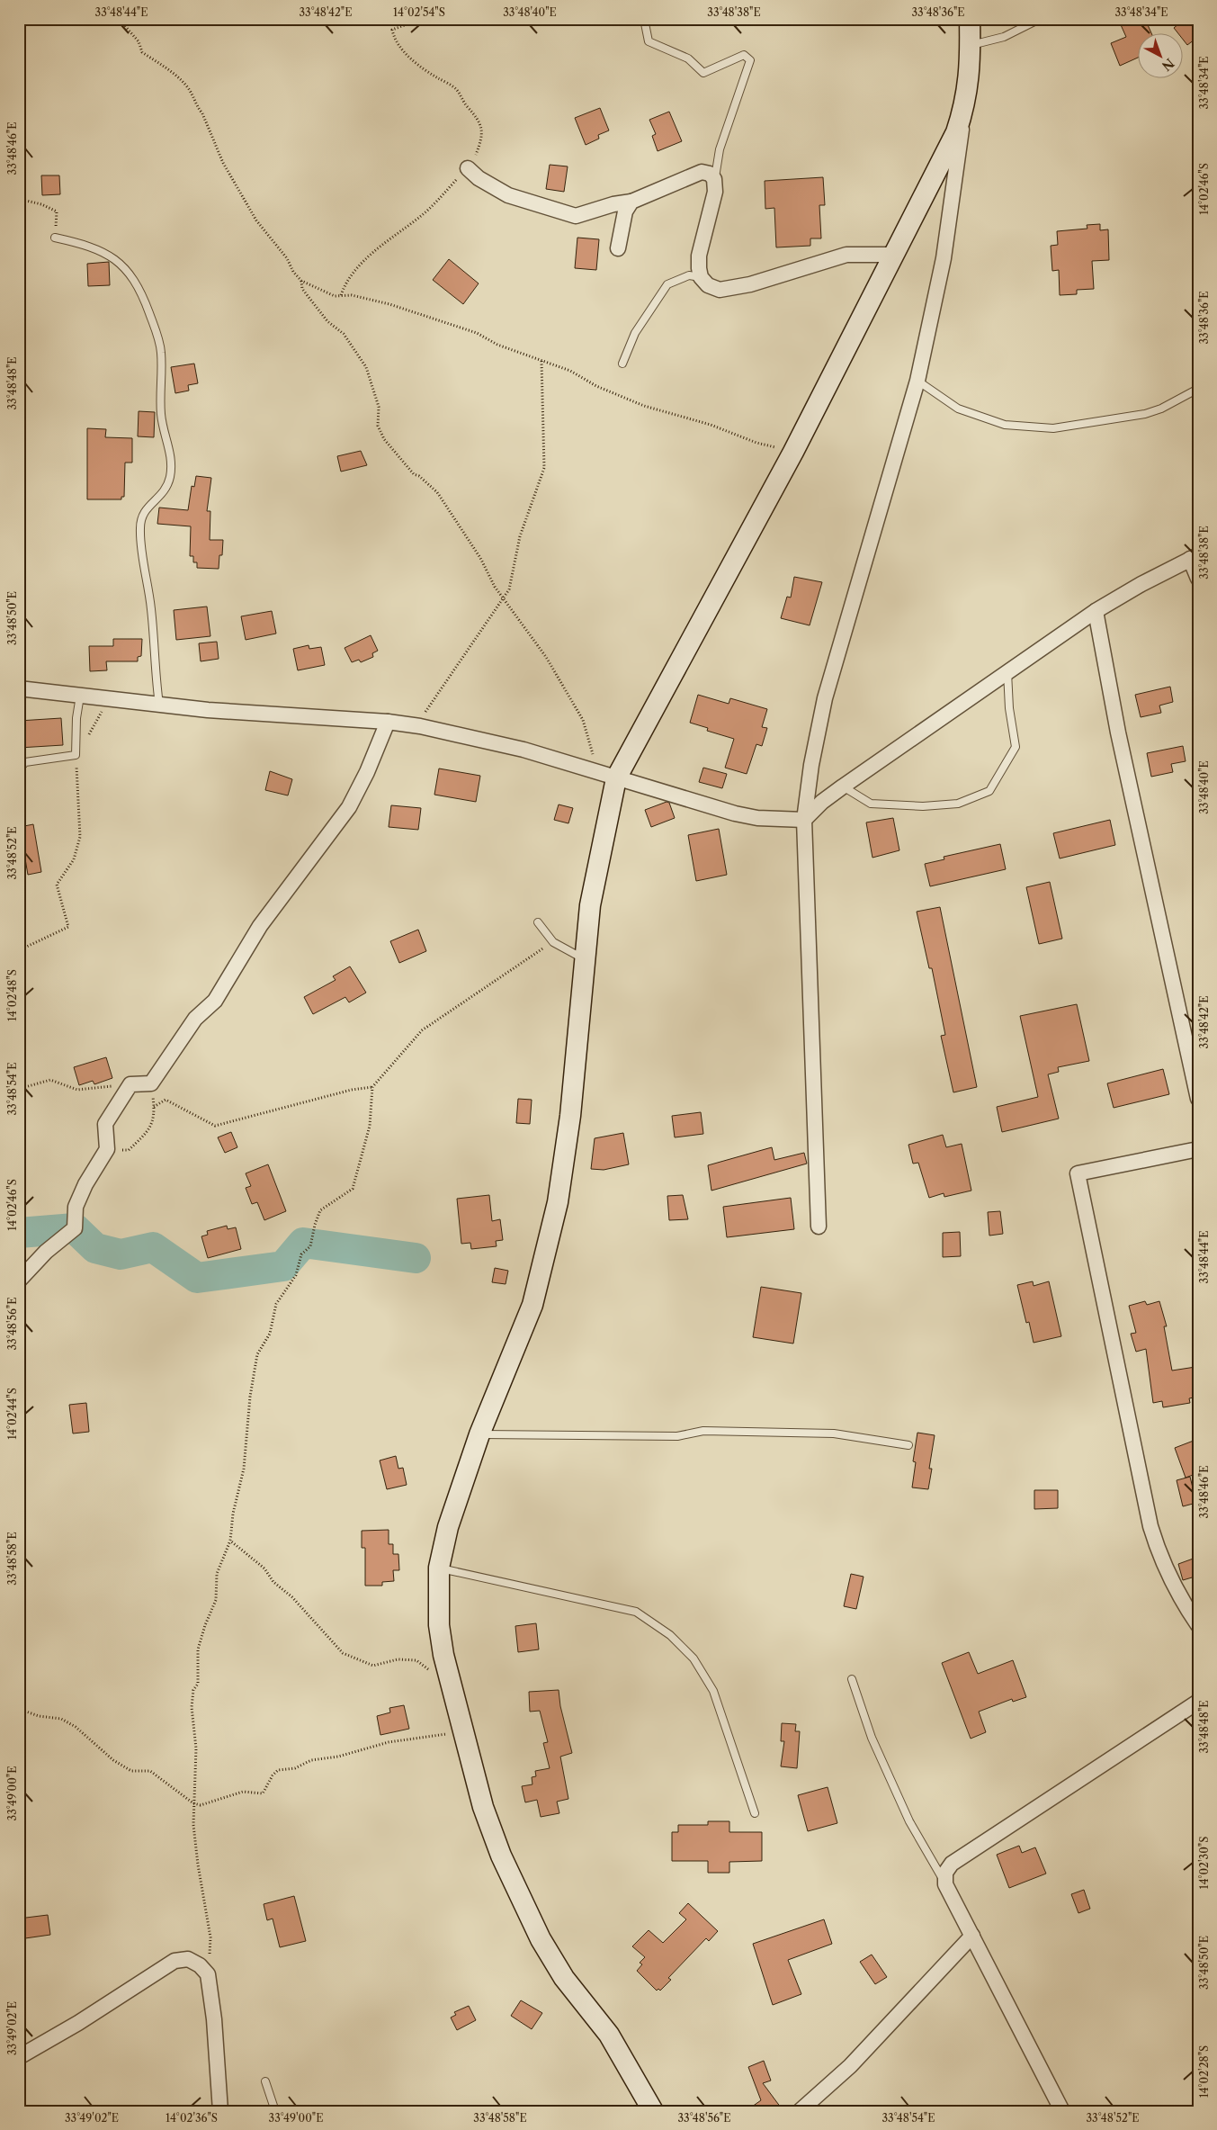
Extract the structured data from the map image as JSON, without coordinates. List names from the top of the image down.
{
  "north": "bottom right",
  "coordinates": [
    "33°48'44\"E",
    "33°48'42\"E",
    "14°02'54\"S",
    "33°48'40\"E",
    "33°48'38\"E",
    "33°48'36\"E",
    "33°48'34\"E",
    "33°48'46\"E",
    "14°02'46\"S",
    "33°48'48\"E",
    "33°48'50\"E",
    "33°48'52\"E",
    "14°02'48\"S",
    "33°48'54\"E",
    "33°48'56\"E",
    "14°02'44\"S",
    "33°48'58\"E",
    "33°49'00\"E",
    "14°02'30\"S",
    "33°49'02\"E",
    "14°02'28\"S",
    "14°02'36\"S"
  ]
}
